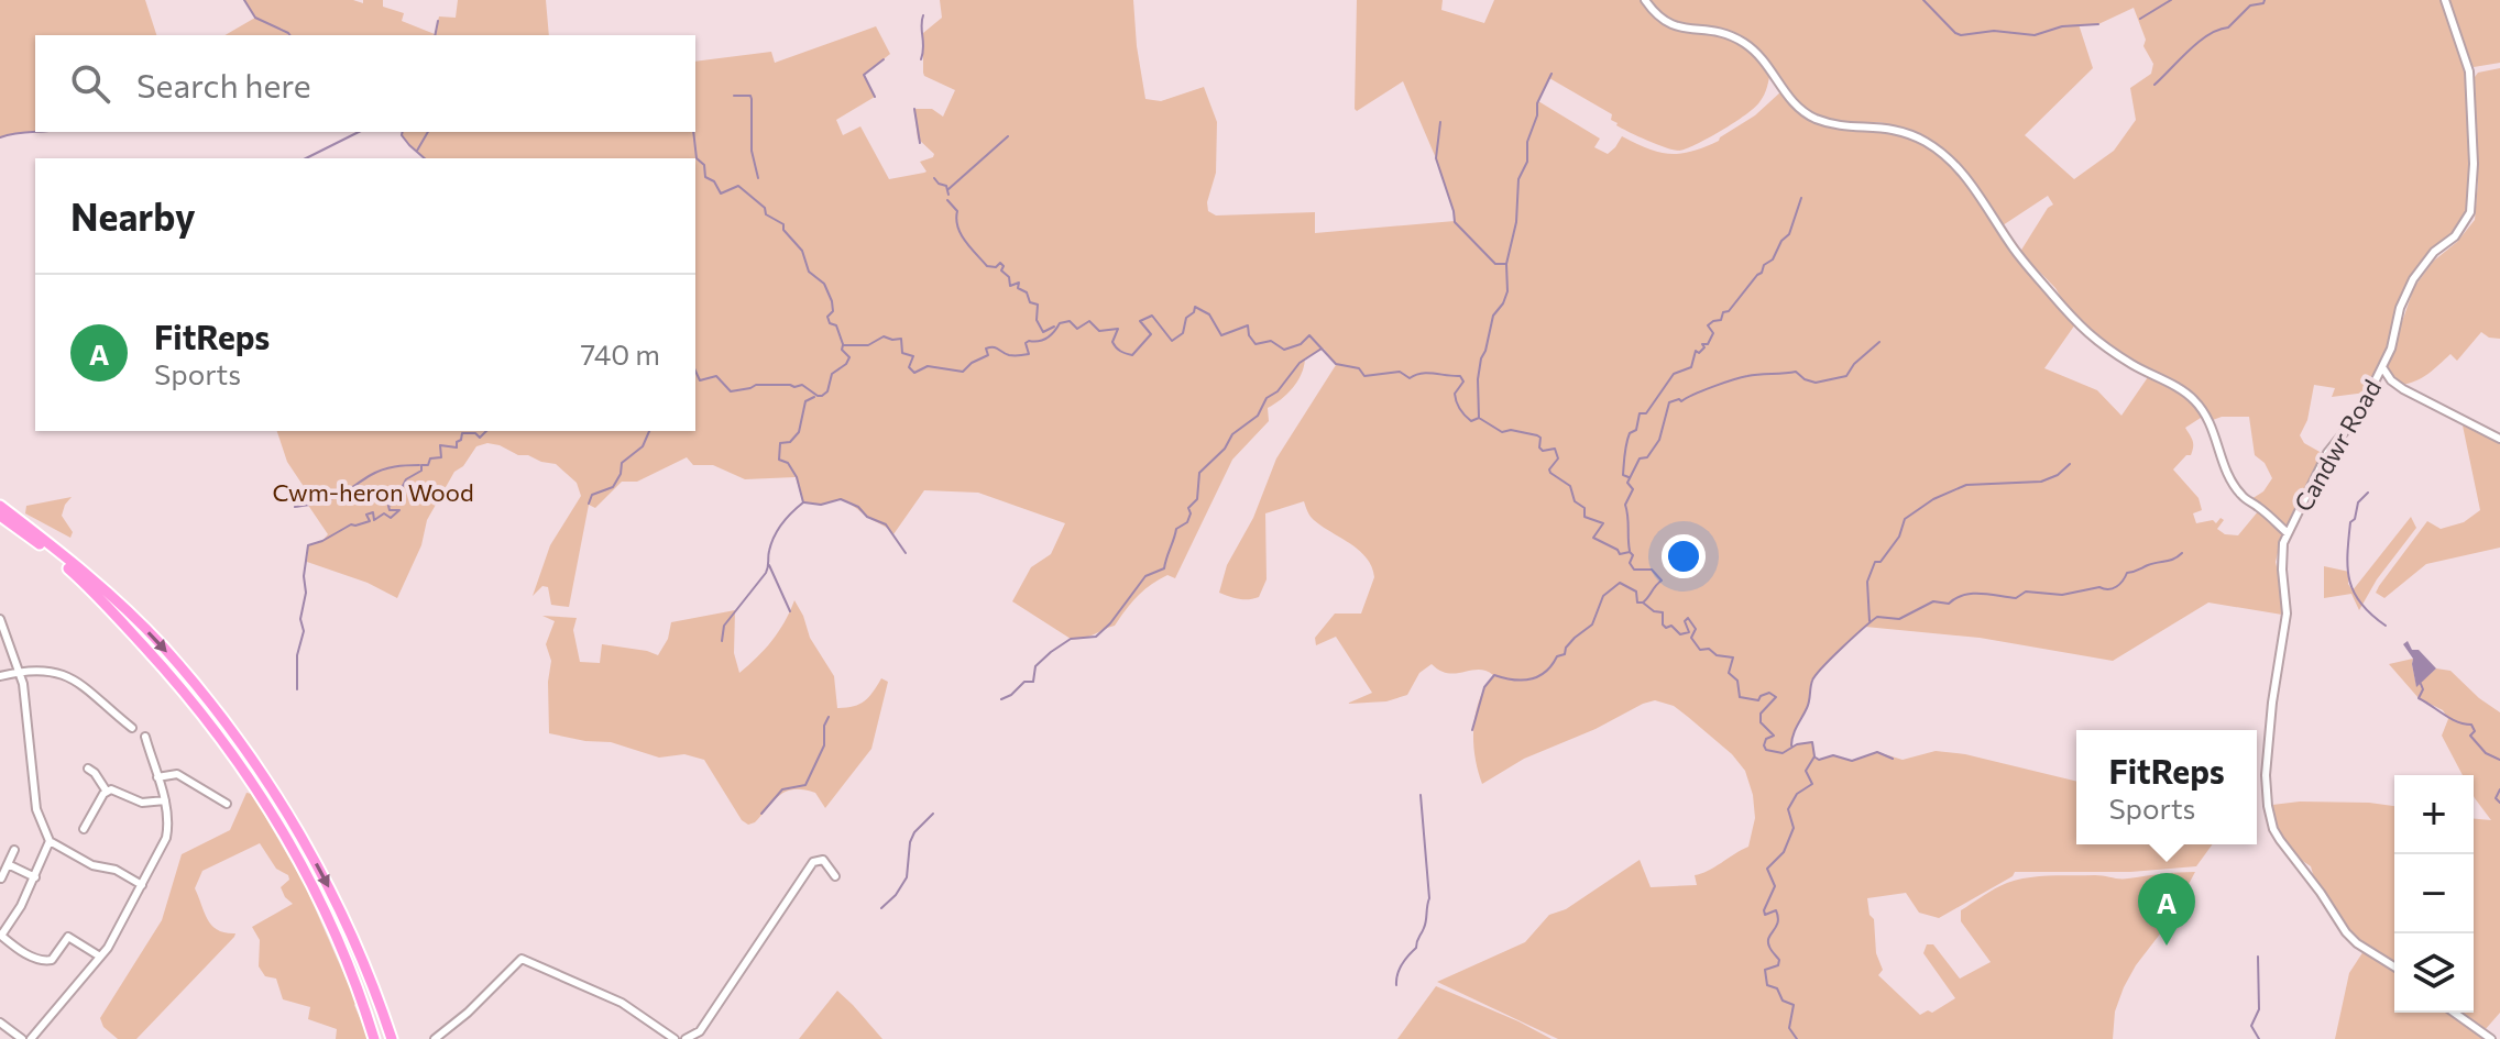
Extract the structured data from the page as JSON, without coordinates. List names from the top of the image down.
{
  "streets": {
    "street": ["Candwr Road"]
  },
  "parks": ["Cwm-heron Wood"],
  "page": {
    "search": "Search here",
    "heading": "Nearby",
    "list": [
      {
        "mark": "A",
        "name": "FitReps",
        "note": "Sports",
        "value": "740 m"
      }
    ],
    "popup": ["FitReps", "Sports"],
    "map_buttons": ["+", "−"],
    "pins": "A"
  }
}
